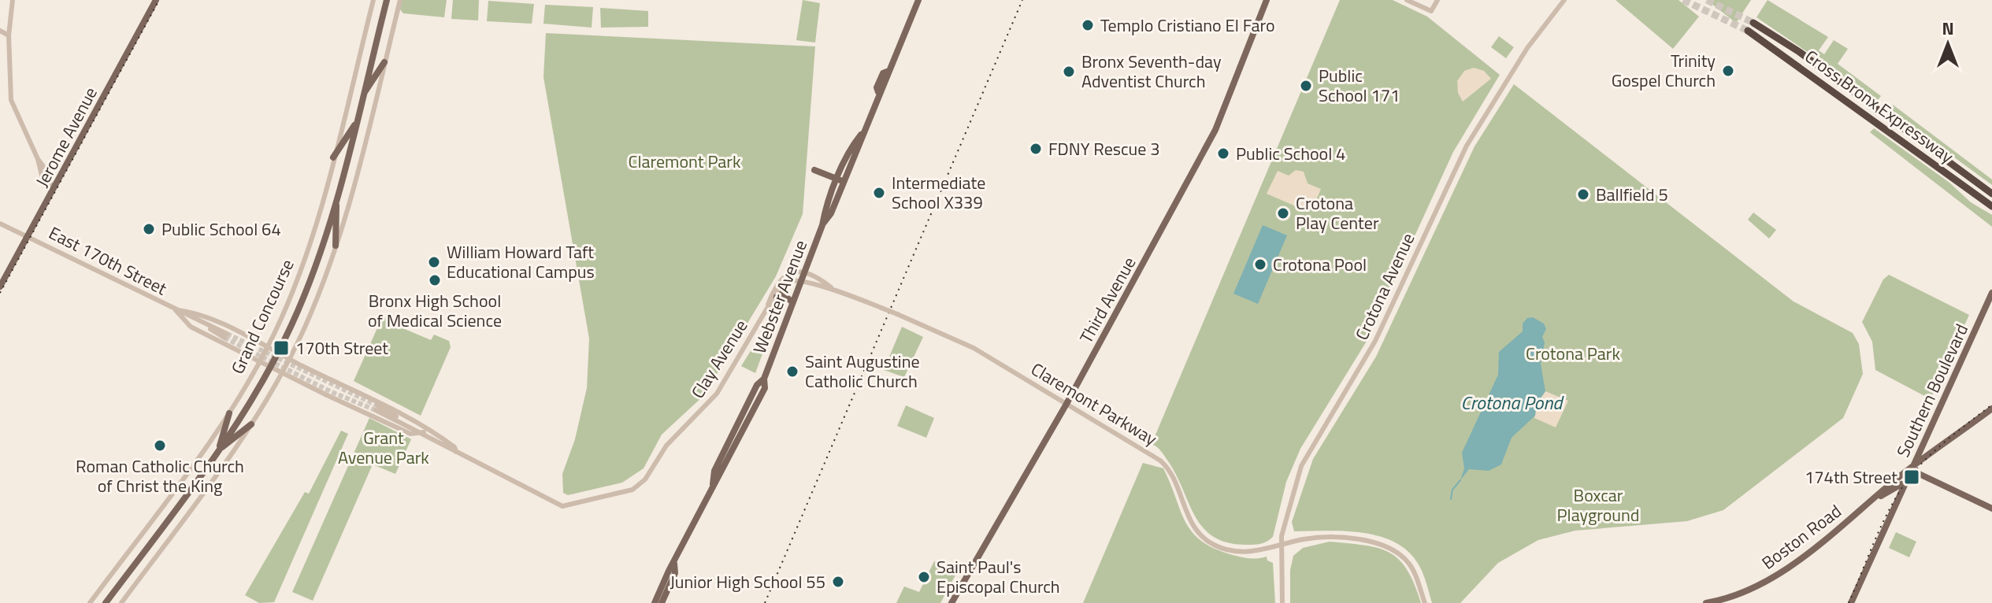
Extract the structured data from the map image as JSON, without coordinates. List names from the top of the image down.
{
  "streets": {
    "highway": ["Cross Bronx Expressway"],
    "main road": [
      "Jerome Avenue",
      "Webster Avenue",
      "Third Avenue",
      "Grand Concourse",
      "Southern Boulevard",
      "Boston Road"
    ],
    "street": [
      "East 170th Street",
      "Crotona Avenue",
      "Clay Avenue",
      "Claremont Parkway"
    ]
  },
  "crossings": [
    ["Jerome Avenue", "East 170th Street"],
    ["East 170th Street", "Grand Concourse"],
    ["East 170th Street", "Clay Avenue"],
    ["Crotona Avenue", "Claremont Parkway"],
    ["Webster Avenue", "Clay Avenue"],
    ["Webster Avenue", "Claremont Parkway"],
    ["Third Avenue", "Claremont Parkway"],
    ["Clay Avenue", "Claremont Parkway"]
  ],
  "water": ["Crotona Pond"],
  "parks": [
    "Claremont Park",
    "Crotona Park",
    "Grant Avenue Park",
    "Boxcar Playground"
  ],
  "places": {
    "other": [
      "Templo Cristiano El Faro",
      "Trinity Gospel Church",
      "Bronx Seventh-day Adventist Church",
      "Public School 171",
      "FDNY Rescue 3",
      "Public School 4",
      "Intermediate School X339",
      "Ballfield 5",
      "Crotona Play Center",
      "Public School 64",
      "William Howard Taft Educational Campus",
      "Crotona Pool",
      "Bronx High School of Medical Science",
      "Saint Augustine Catholic Church",
      "Roman Catholic Church of Christ the King",
      "Saint Paul's Episcopal Church",
      "Junior High School 55"
    ],
    "transit": ["170th Street", "174th Street"]
  },
  "north": "top"
}
